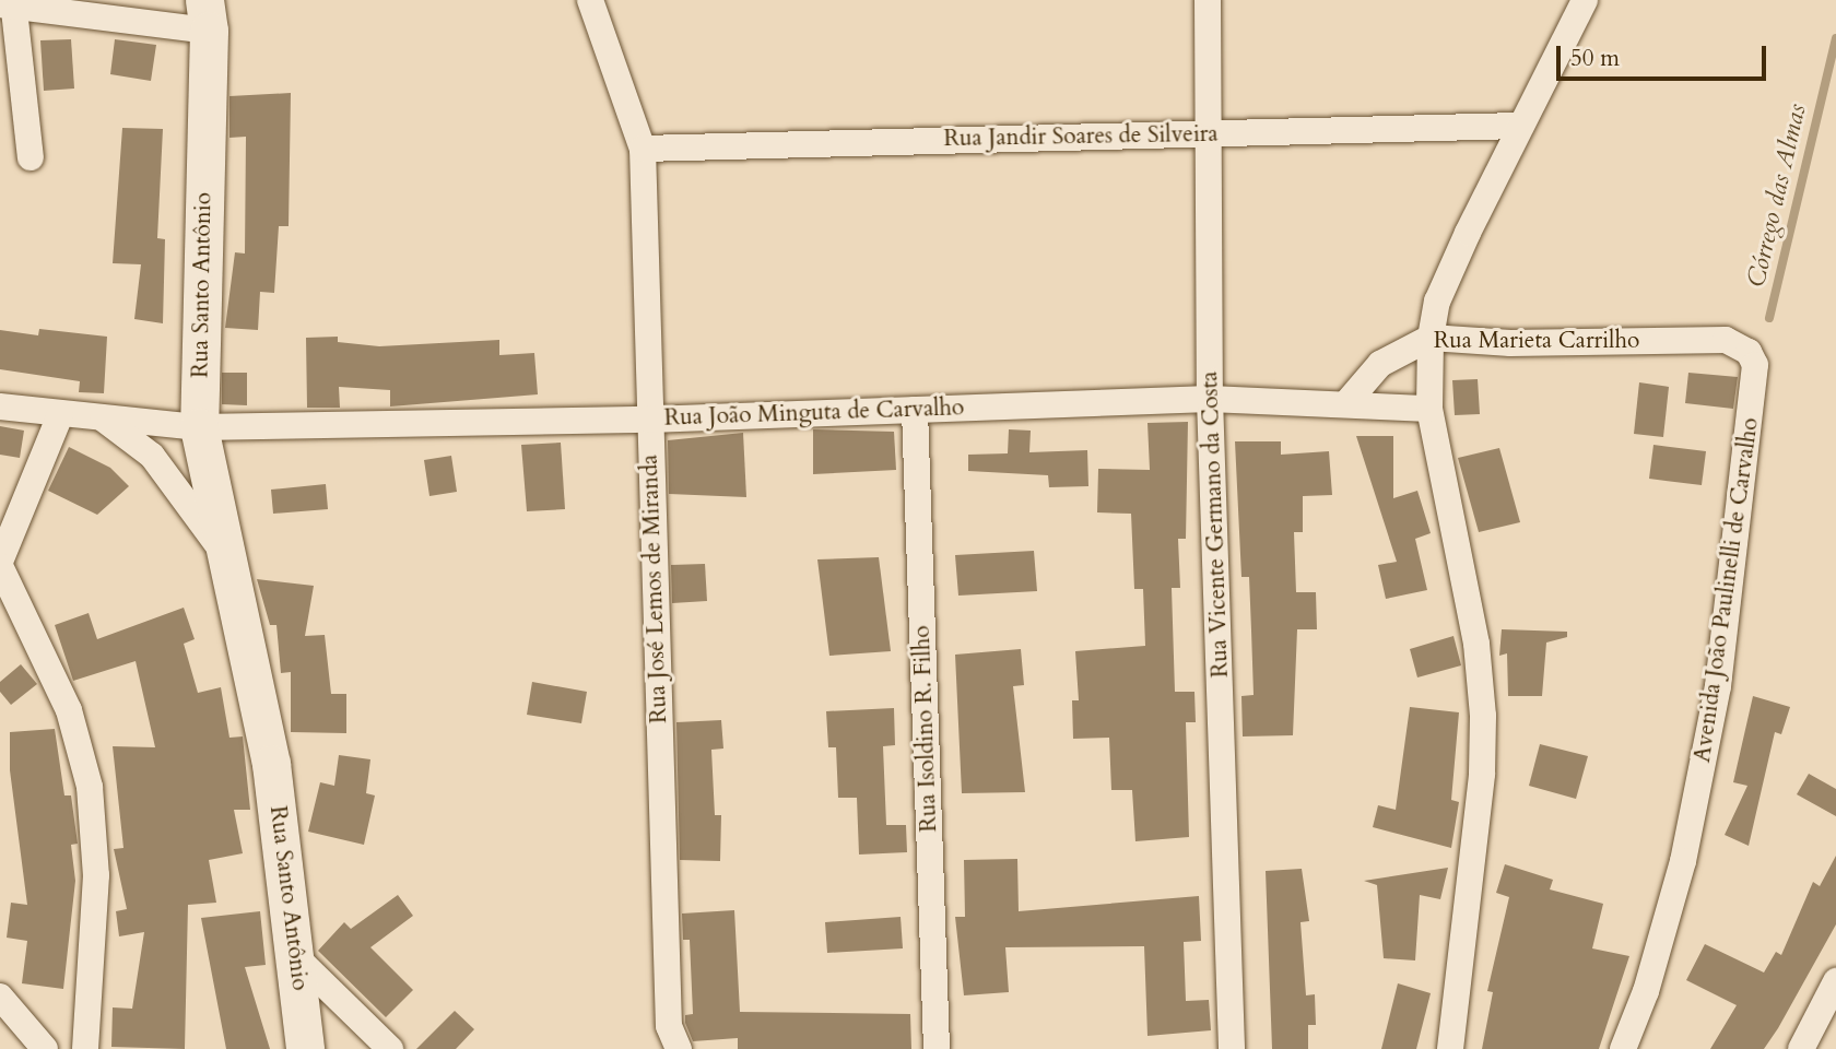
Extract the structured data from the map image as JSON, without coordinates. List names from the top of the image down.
{
  "streets": {
    "street": [
      "Rua Jandir Soares de Silveira",
      "Rua Santo Antônio",
      "Rua Marieta Carrilho",
      "Rua João Minguta de Carvalho",
      "Rua Vicente Germano da Costa",
      "Rua José Lemos de Miranda",
      "Avenida João Paulinelli de Carvalho",
      "Rua Isoldino R. Filho"
    ]
  },
  "crossings": [
    ["Rua Jandir Soares de Silveira", "Rua Vicente Germano da Costa"],
    ["Rua Jandir Soares de Silveira", "Rua José Lemos de Miranda"],
    ["Rua Santo Antônio", "Rua João Minguta de Carvalho"],
    ["Rua Marieta Carrilho", "Rua João Minguta de Carvalho"],
    ["Rua Marieta Carrilho", "Avenida João Paulinelli de Carvalho"],
    ["Rua João Minguta de Carvalho", "Rua Vicente Germano da Costa"],
    ["Rua João Minguta de Carvalho", "Rua José Lemos de Miranda"],
    ["Rua João Minguta de Carvalho", "Rua Isoldino R. Filho"]
  ],
  "water": ["Córrego das Almas"],
  "scale_bar": "50 m"
}
